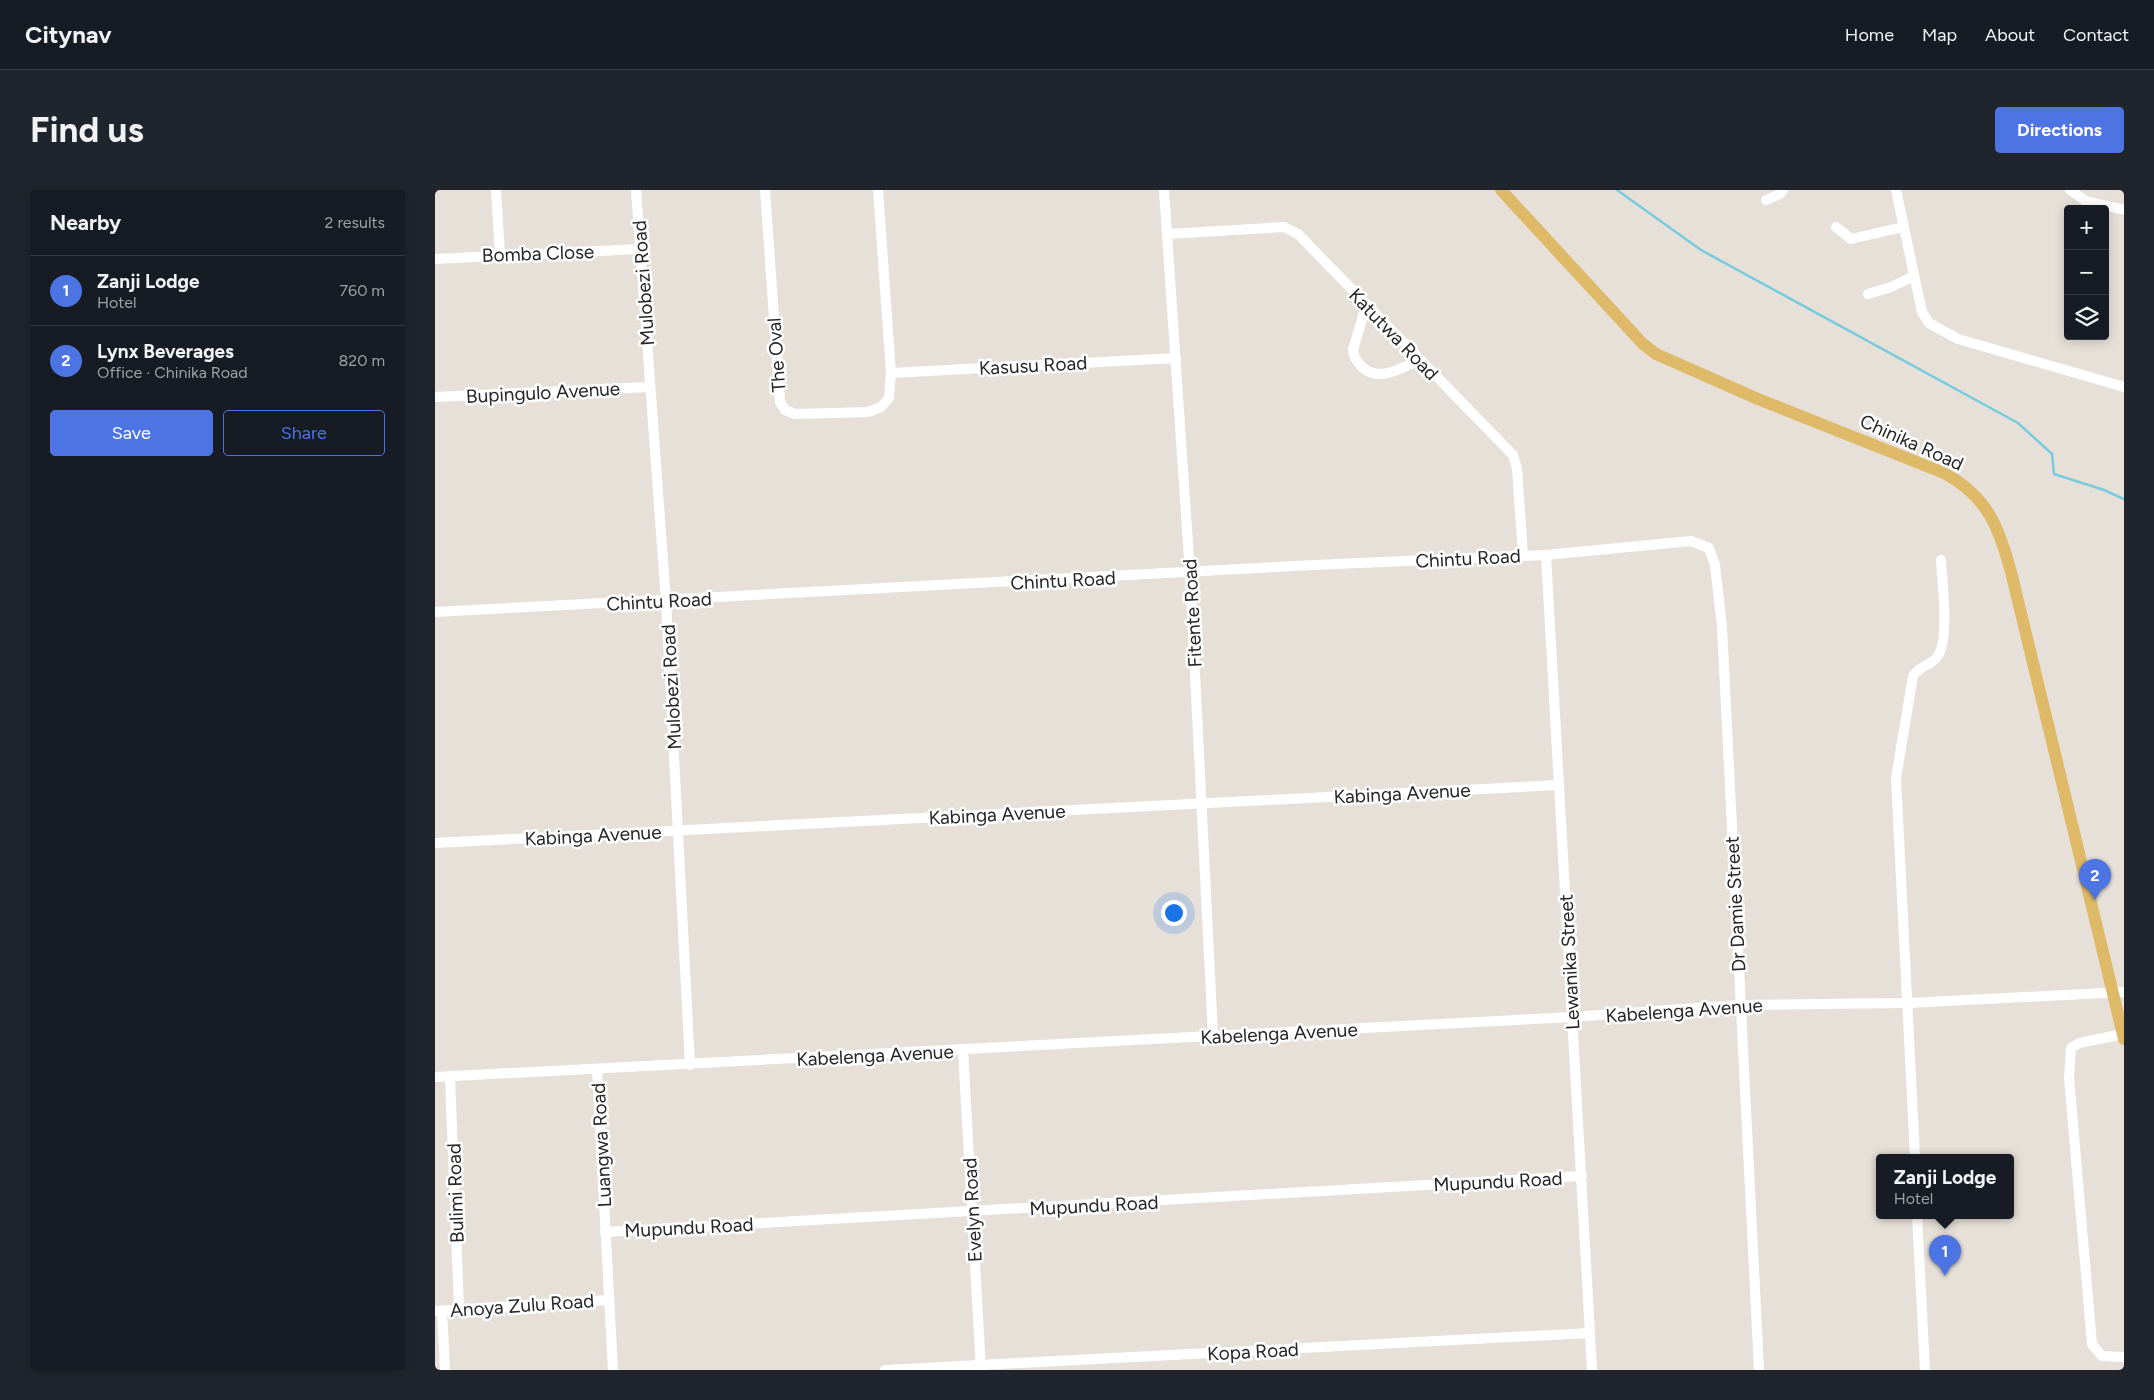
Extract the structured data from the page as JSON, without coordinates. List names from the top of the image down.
{
  "streets": {
    "main road": ["Chinika Road"],
    "street": [
      "Bomba Close",
      "Mulobezi Road",
      "Katutwa Road",
      "The Oval",
      "Kasusu Road",
      "Bupingulo Avenue",
      "Chintu Road",
      "Fitente Road",
      "Kabinga Avenue",
      "Dr Damie Street",
      "Lewanika Street",
      "Kabelenga Avenue",
      "Luangwa Road",
      "Mupundu Road",
      "Bulimi Road",
      "Evelyn Road",
      "Anoya Zulu Road",
      "Kopa Road"
    ]
  },
  "crossings": [
    ["Bomba Close", "Mulobezi Road"],
    ["Mulobezi Road", "Bupingulo Avenue"],
    ["Mulobezi Road", "Chintu Road"],
    ["Mulobezi Road", "Kabinga Avenue"],
    ["Mulobezi Road", "Kabelenga Avenue"],
    ["Katutwa Road", "Chintu Road"],
    ["Katutwa Road", "Fitente Road"],
    ["The Oval", "Kasusu Road"],
    ["Kasusu Road", "Fitente Road"],
    ["Chinika Road", "Kabelenga Avenue"],
    ["Chintu Road", "Fitente Road"],
    ["Chintu Road", "Dr Damie Street"],
    ["Chintu Road", "Lewanika Street"],
    ["Fitente Road", "Kabinga Avenue"],
    ["Fitente Road", "Kabelenga Avenue"],
    ["Kabinga Avenue", "Lewanika Street"],
    ["Dr Damie Street", "Kabelenga Avenue"],
    ["Lewanika Street", "Kabelenga Avenue"],
    ["Lewanika Street", "Mupundu Road"],
    ["Lewanika Street", "Kopa Road"],
    ["Kabelenga Avenue", "Luangwa Road"],
    ["Kabelenga Avenue", "Bulimi Road"],
    ["Kabelenga Avenue", "Evelyn Road"],
    ["Luangwa Road", "Mupundu Road"],
    ["Luangwa Road", "Anoya Zulu Road"],
    ["Mupundu Road", "Evelyn Road"],
    ["Bulimi Road", "Anoya Zulu Road"],
    ["Evelyn Road", "Kopa Road"]
  ],
  "page": {
    "header": "Citynav",
    "nav": [
      "Home",
      "Map",
      "About",
      "Contact"
    ],
    "buttons": [
      "Directions",
      ["Save", "Share"]
    ],
    "title": "Find us",
    "heading": ["Nearby", "2 results"],
    "map_buttons": ["+", "−"],
    "list": [
      {
        "mark": "1",
        "name": "Zanji Lodge",
        "note": "Hotel",
        "value": "760 m"
      },
      {
        "mark": "2",
        "name": "Lynx Beverages",
        "note": "Office · Chinika Road",
        "value": "820 m"
      }
    ],
    "pins": ["2", "1"],
    "popup": ["Zanji Lodge", "Hotel"]
  }
}
